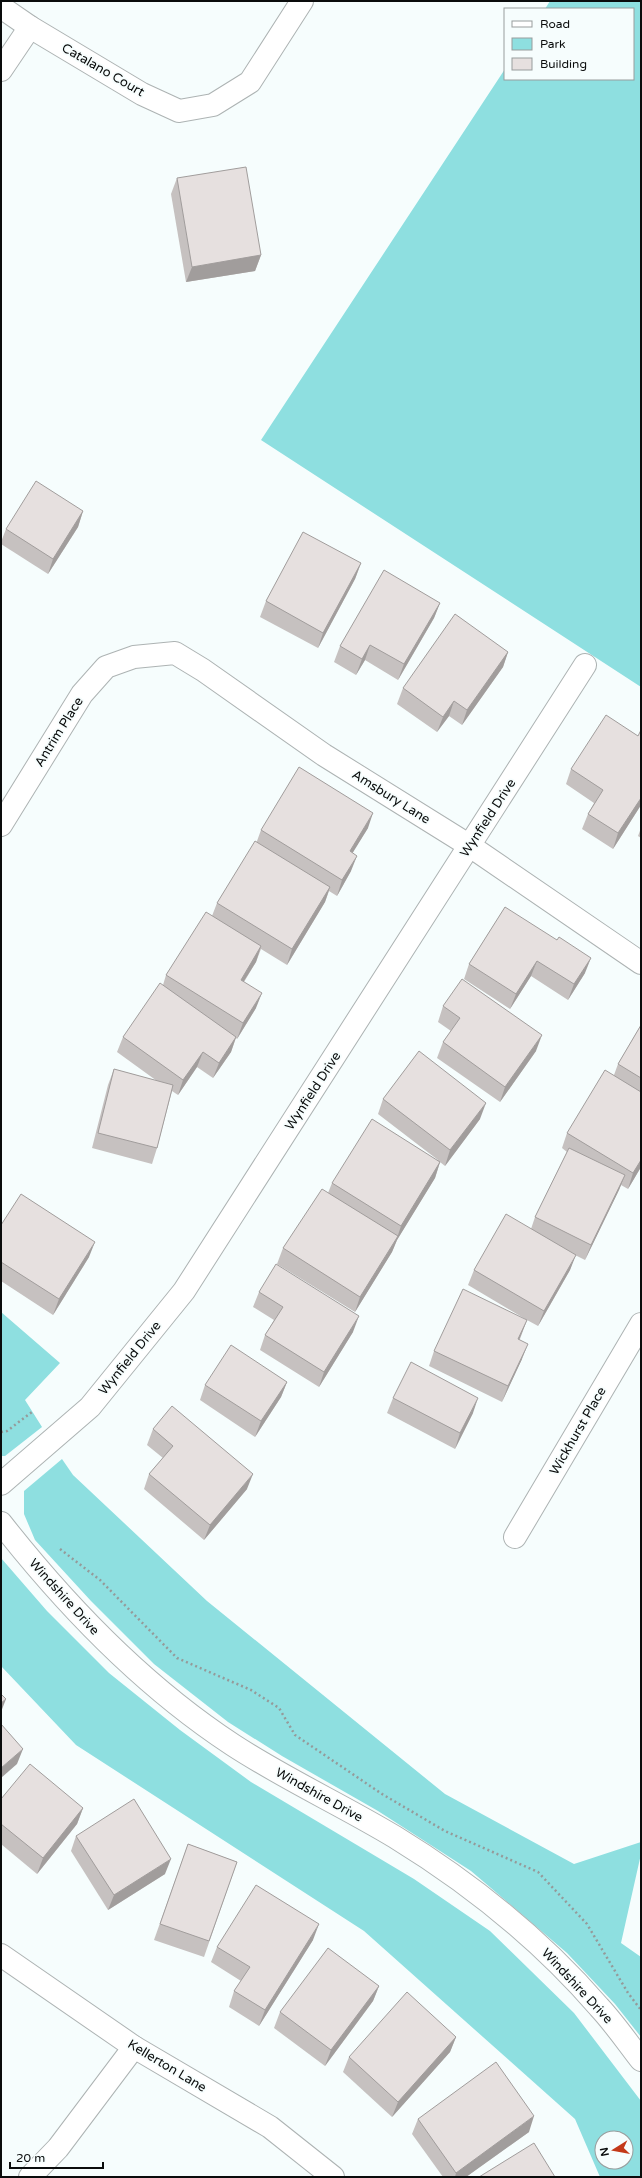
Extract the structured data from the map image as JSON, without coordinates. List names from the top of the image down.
{
  "streets": {
    "street": [
      "Catalano Court",
      "Antrim Place",
      "Amsbury Lane",
      "Wynfield Drive",
      "Wickhurst Place",
      "Windshire Drive",
      "Kellerton Lane"
    ]
  },
  "crossings": [
    ["Antrim Place", "Amsbury Lane"],
    ["Amsbury Lane", "Wynfield Drive"]
  ],
  "legend": ["Road", "Park", "Building"],
  "scale_bar": "20 m",
  "north": "left"
}
